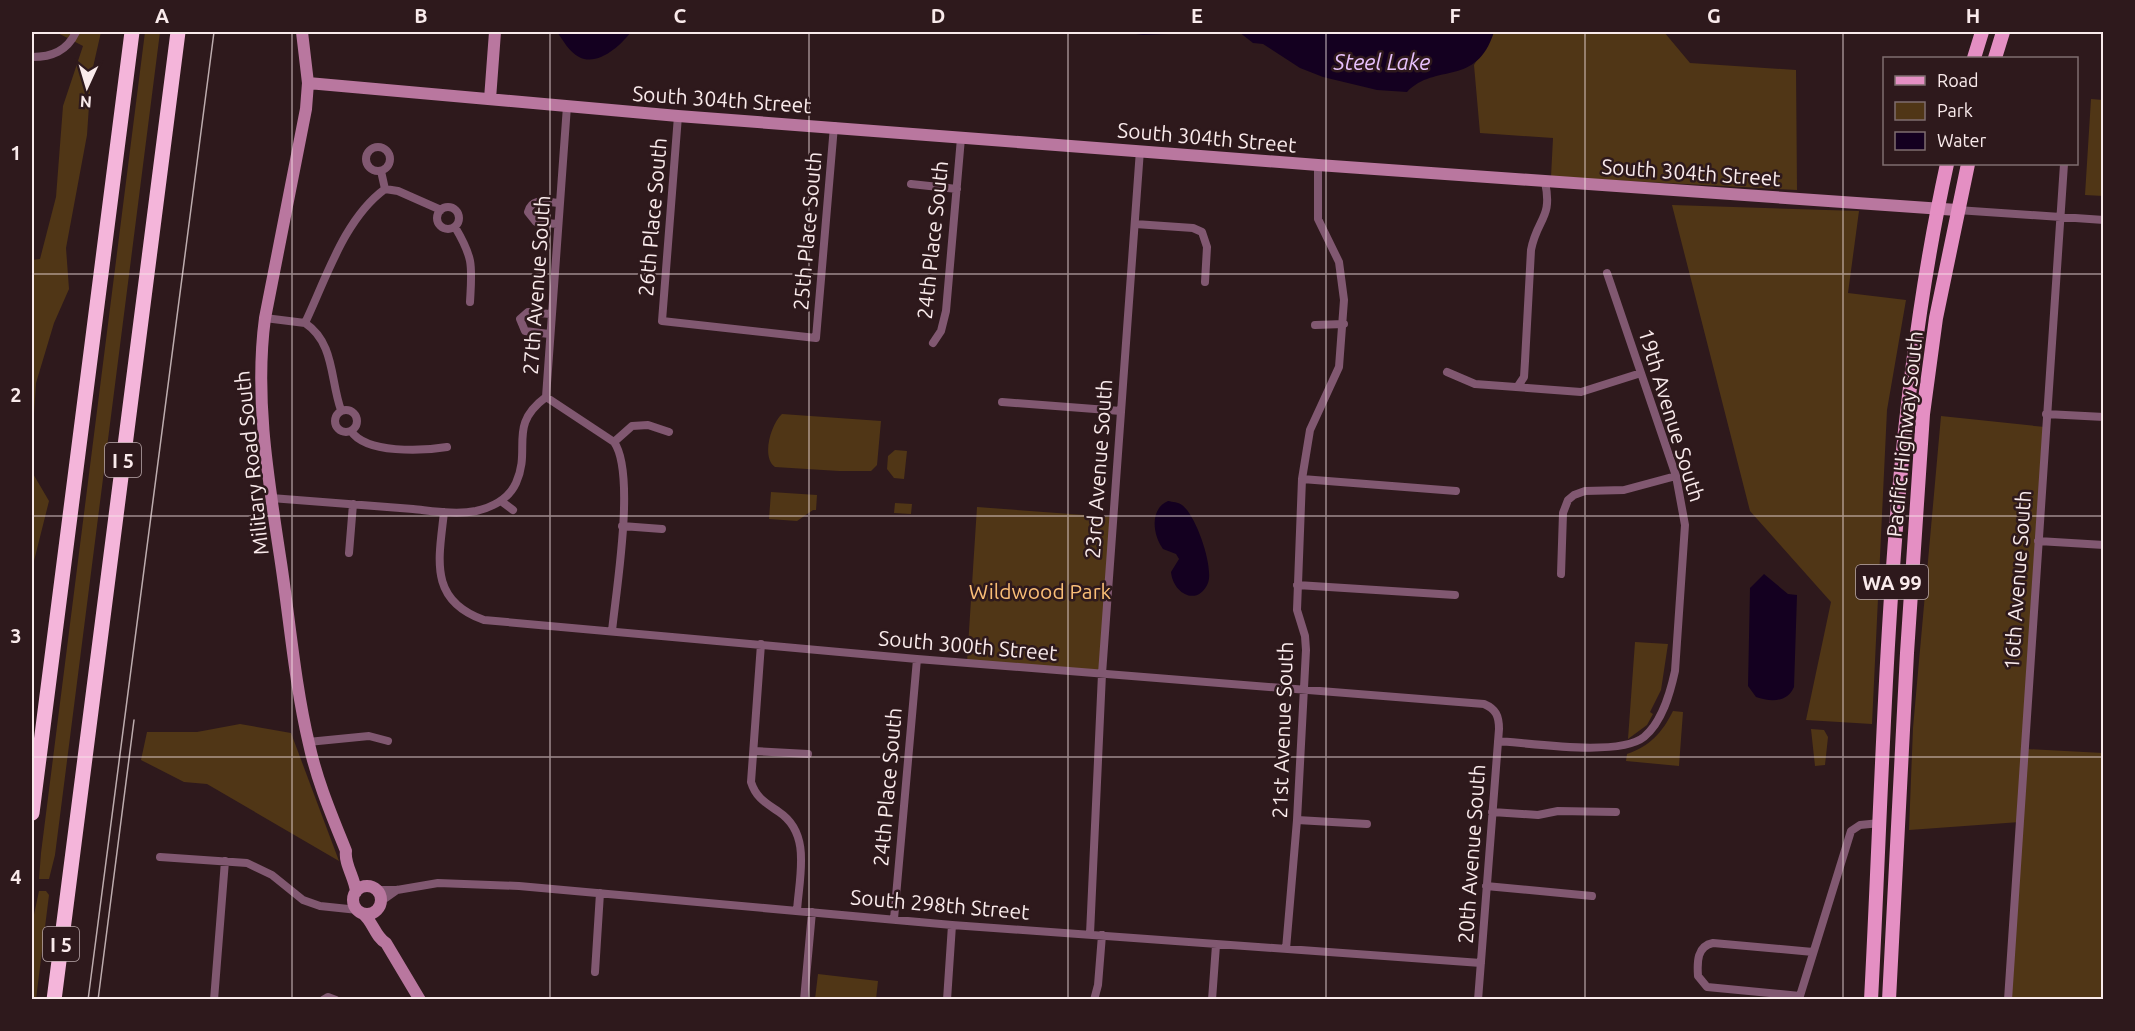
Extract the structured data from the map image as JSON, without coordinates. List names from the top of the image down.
{
  "streets": {
    "highway": ["I 5"],
    "main road": ["Pacific Highway South", "WA 99"],
    "street": [
      "South 304th Street",
      "26th Place South",
      "25th Place South",
      "24th Place South",
      "27th Avenue South",
      "19th Avenue South",
      "Military Road South",
      "23rd Avenue South",
      "16th Avenue South",
      "South 300th Street",
      "21st Avenue South",
      "20th Avenue South",
      "South 298th Street"
    ]
  },
  "crossings": [
    ["South 304th Street", "26th Place South"],
    ["South 304th Street", "25th Place South"],
    ["South 304th Street", "24th Place South"],
    ["South 304th Street", "27th Avenue South"],
    ["South 304th Street", "Pacific Highway South"],
    ["South 304th Street", "Military Road South"],
    ["South 304th Street", "23rd Avenue South"],
    ["South 304th Street", "16th Avenue South"],
    ["South 304th Street", "21st Avenue South"],
    ["26th Place South", "25th Place South"],
    ["24th Place South", "South 300th Street"],
    ["24th Place South", "South 298th Street"],
    ["19th Avenue South", "20th Avenue South"],
    ["Military Road South", "South 298th Street"],
    ["23rd Avenue South", "South 300th Street"],
    ["23rd Avenue South", "South 298th Street"],
    ["South 300th Street", "21st Avenue South"],
    ["South 300th Street", "20th Avenue South"],
    ["21st Avenue South", "South 298th Street"],
    ["20th Avenue South", "South 298th Street"]
  ],
  "water": ["Steel Lake"],
  "parks": ["Wildwood Park"],
  "legend": ["Road", "Park", "Water"],
  "north": "bottom",
  "grid": {
    "columns": [
      "A",
      "B",
      "C",
      "D",
      "E",
      "F",
      "G",
      "H"
    ],
    "rows": [
      "1",
      "2",
      "3",
      "4"
    ]
  }
}
